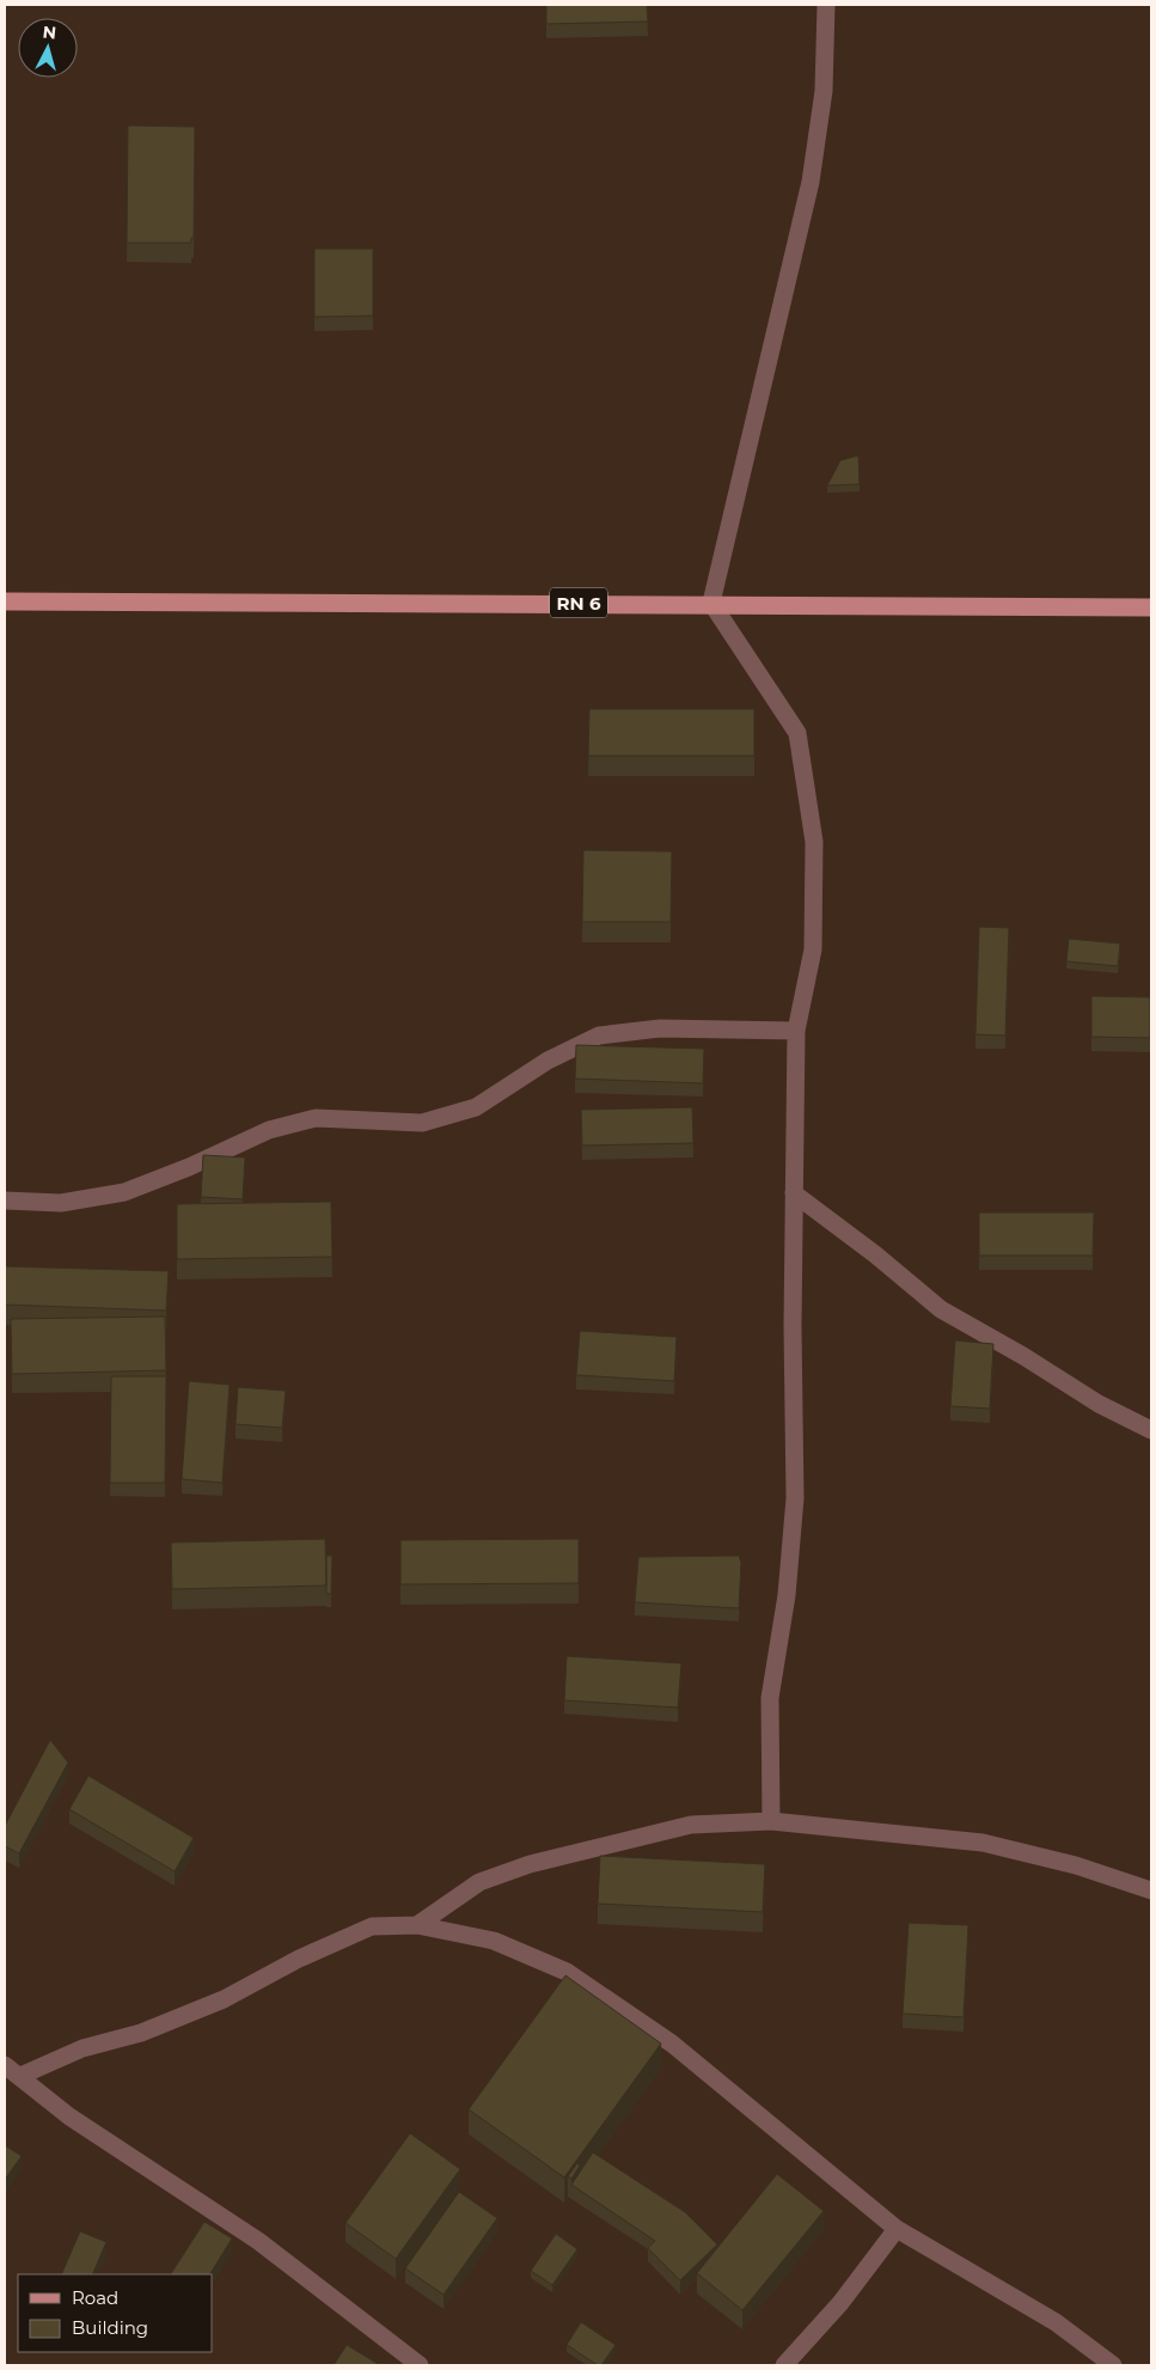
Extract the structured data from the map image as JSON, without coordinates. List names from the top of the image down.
{
  "streets": {
    "main road": ["RN 6"]
  },
  "legend": ["Road", "Building"],
  "north": "top"
}
